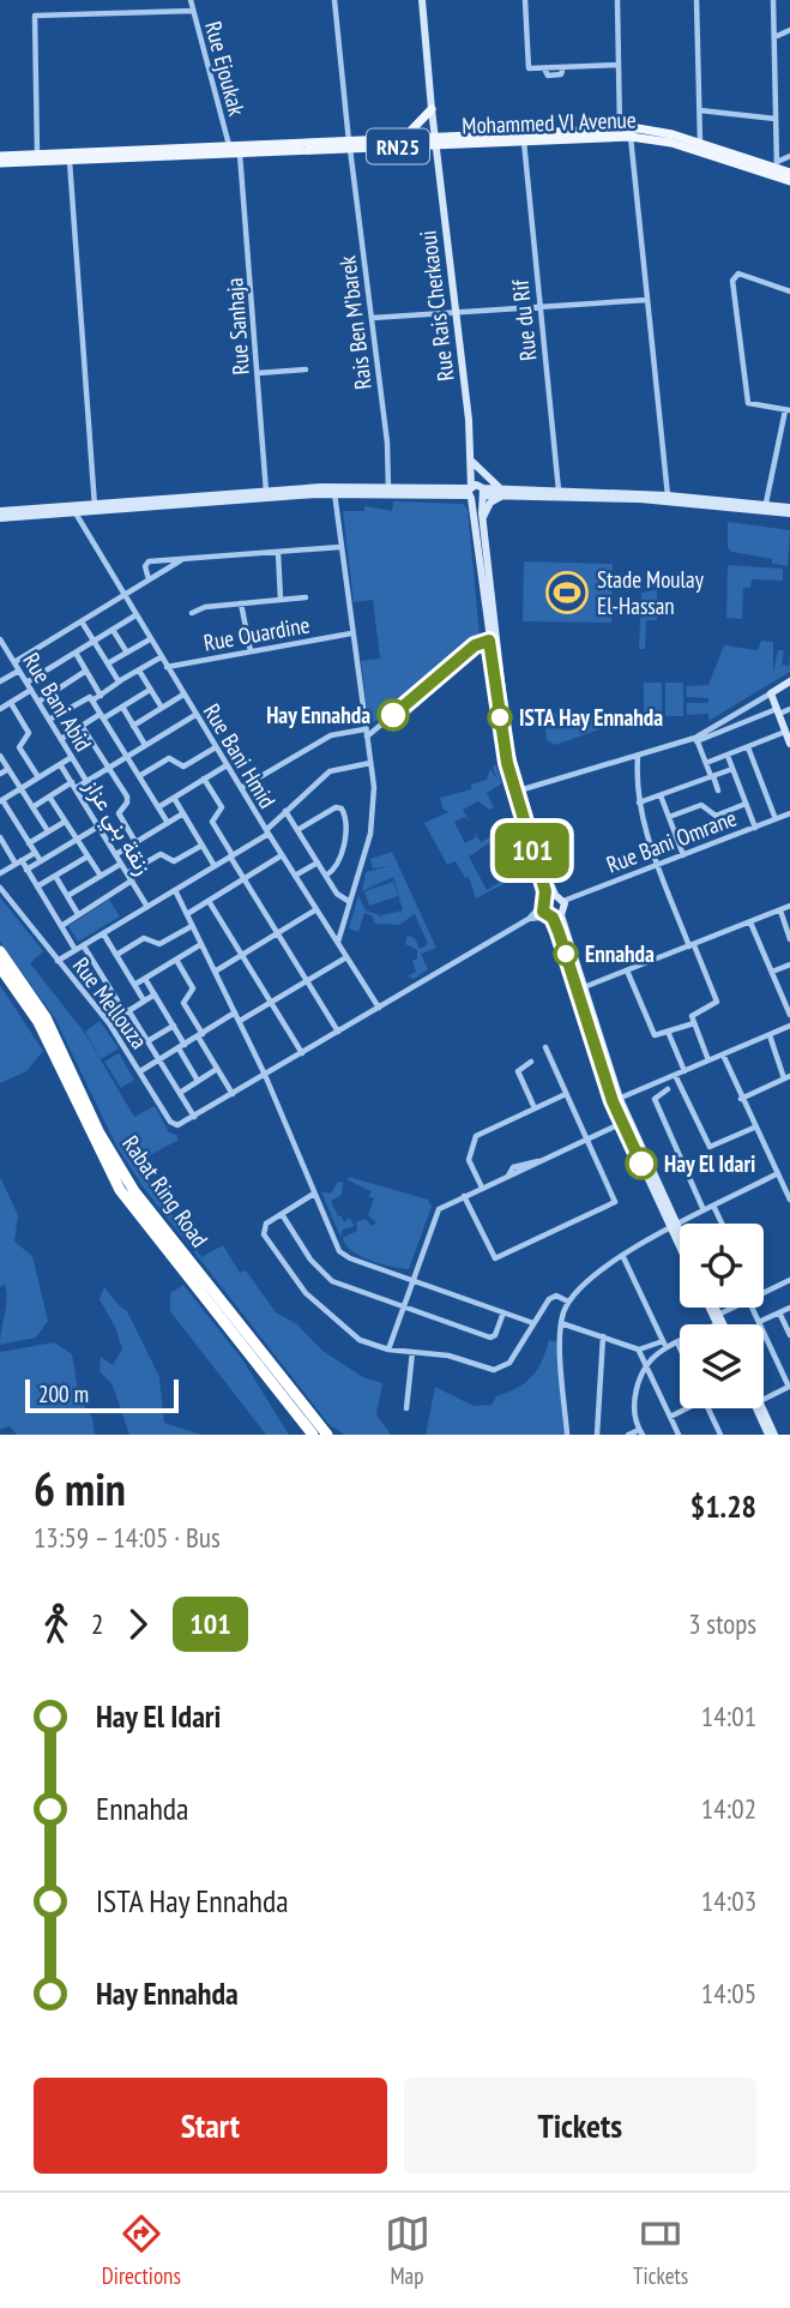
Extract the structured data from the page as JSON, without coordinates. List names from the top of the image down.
{
  "streets": {
    "highway": ["Rabat Ring Road"],
    "main road": ["Mohammed VI Avenue", "RN25", "Rue Rais Cherkaoui"],
    "street": [
      "Rue Ejoukak",
      "Rue du Rif",
      "Rais Ben M’barek",
      "Rue Sanhaja",
      "Rue Ouardine",
      "Rue Bani Abid",
      "Rue Bani Hmid",
      "زنقة بني عزاز",
      "Rue Bani Omrane",
      "Rue Mellouza"
    ]
  },
  "crossings": [
    ["Rue Ejoukak", "RN25"],
    ["Mohammed VI Avenue", "RN25"],
    ["Mohammed VI Avenue", "Rue Rais Cherkaoui"],
    ["Mohammed VI Avenue", "Rue du Rif"],
    ["Mohammed VI Avenue", "Rais Ben M’barek"],
    ["Mohammed VI Avenue", "Rue Sanhaja"],
    ["RN25", "Rue Rais Cherkaoui"],
    ["RN25", "Rais Ben M’barek"],
    ["Rue Ouardine", "Rue Bani Hmid"]
  ],
  "places": {
    "sports": ["Stade Moulay El-Hassan"],
    "other": [
      "Hay Ennahda",
      "ISTA Hay Ennahda",
      "Ennahda",
      "Hay El Idari"
    ]
  },
  "lines": ["bus line 101"],
  "scale_bar": "200 m",
  "page": {
    "on_map": "101",
    "scale": "200 m",
    "heading": ["6 min", "13:59 – 14:05 · Bus", "$1.28"],
    "legs": ["2", "101", "3 stops"],
    "list": [
      {
        "name": "Hay El Idari",
        "value": "14:01"
      },
      {
        "name": "Ennahda",
        "value": "14:02"
      },
      {
        "name": "ISTA Hay Ennahda",
        "value": "14:03"
      },
      {
        "name": "Hay Ennahda",
        "value": "14:05"
      }
    ],
    "buttons": ["Start", "Tickets"],
    "tabs": ["Directions", "Map", "Tickets"]
  }
}
